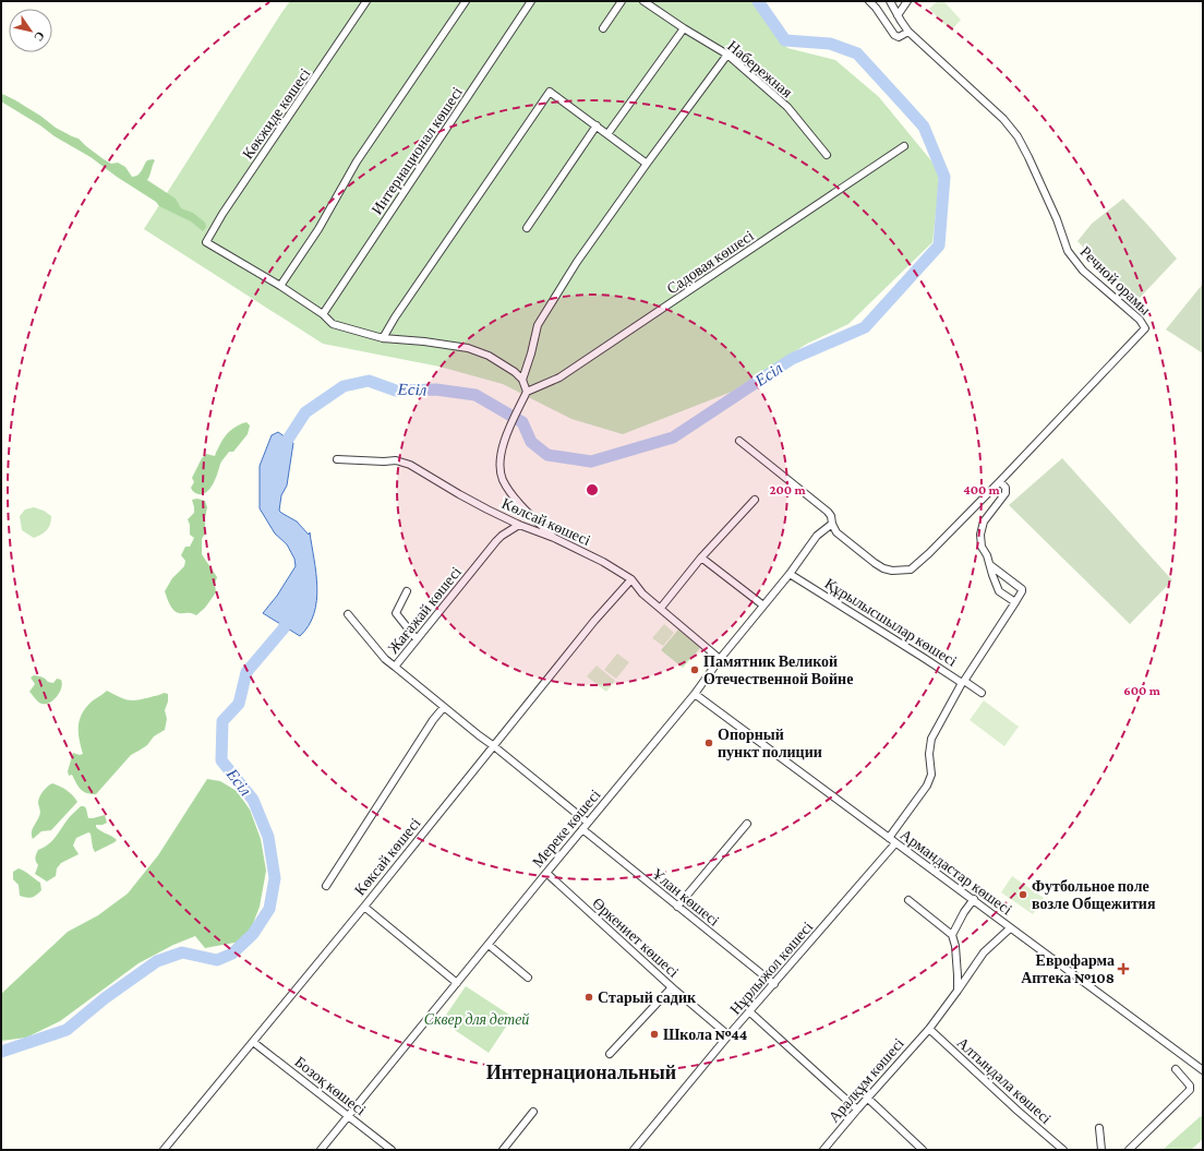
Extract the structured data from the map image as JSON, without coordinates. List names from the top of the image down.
{
  "streets": {
    "street": [
      "Набережная",
      "Көкжиде көшесі",
      "Интернационал көшесі",
      "Садовая көшесі",
      "Речной орамы",
      "Көлсай көшесі",
      "Жағажай көшесі",
      "Құрылысшылар көшесі",
      "Мереке көшесі",
      "Көксай көшесі",
      "Армандастар көшесі",
      "Ұлан көшесі",
      "Өркениет көшесі",
      "Нұрлыжол көшесі",
      "Аралқұм көшесі",
      "Алтындала көшесі",
      "Бозоқ көшесі"
    ]
  },
  "crossings": [
    ["Речной орамы", "Мереке көшесі"],
    ["Көлсай көшесі", "Жағажай көшесі"],
    ["Көлсай көшесі", "Мереке көшесі"],
    ["Көлсай көшесі", "Көксай көшесі"],
    ["Жағажай көшесі", "Көксай көшесі"],
    ["Құрылысшылар көшесі", "Мереке көшесі"],
    ["Құрылысшылар көшесі", "Армандастар көшесі"],
    ["Мереке көшесі", "Армандастар көшесі"],
    ["Мереке көшесі", "Ұлан көшесі"],
    ["Мереке көшесі", "Өркениет көшесі"],
    ["Мереке көшесі", "Бозоқ көшесі"],
    ["Көксай көшесі", "Бозоқ көшесі"],
    ["Армандастар көшесі", "Нұрлыжол көшесі"],
    ["Армандастар көшесі", "Аралқұм көшесі"],
    ["Ұлан көшесі", "Нұрлыжол көшесі"],
    ["Өркениет көшесі", "Нұрлыжол көшесі"],
    ["Аралқұм көшесі", "Алтындала көшесі"]
  ],
  "districts": ["Интернациональный"],
  "water": ["Есіл"],
  "parks": ["Сквер для детей"],
  "places": {
    "other": [
      "Памятник Великой Отечественной Войне",
      "Опорный пункт полиции",
      "Футбольное поле возле Общежития",
      "Старый садик",
      "Школа №44"
    ],
    "health": ["Еврофарма Аптека №108"]
  },
  "north": "bottom right",
  "rings": ["200 m", "400 m", "600 m"]
}
